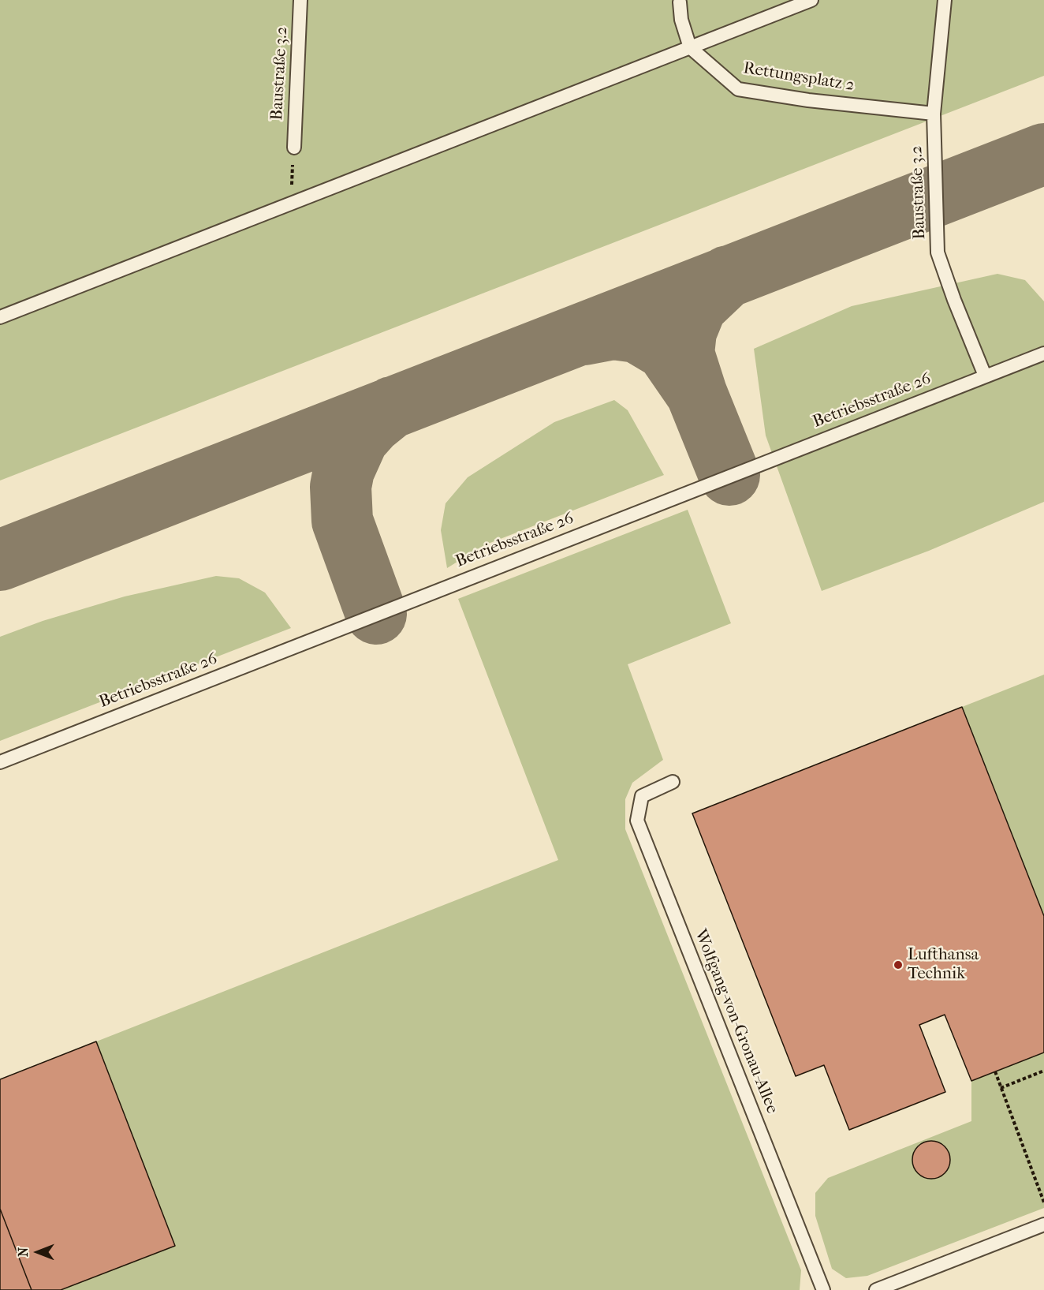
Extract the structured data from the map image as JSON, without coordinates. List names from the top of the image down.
{
  "streets": {
    "lane": [
      "Baustraße 3.2",
      "Rettungsplatz 2",
      "Betriebsstraße 26",
      "Wolfgang-von-Gronau-Allee"
    ]
  },
  "crossings": [
    ["Baustraße 3.2", "Rettungsplatz 2"],
    ["Baustraße 3.2", "Betriebsstraße 26"]
  ],
  "places": ["Lufthansa Technik"],
  "north": "left"
}
